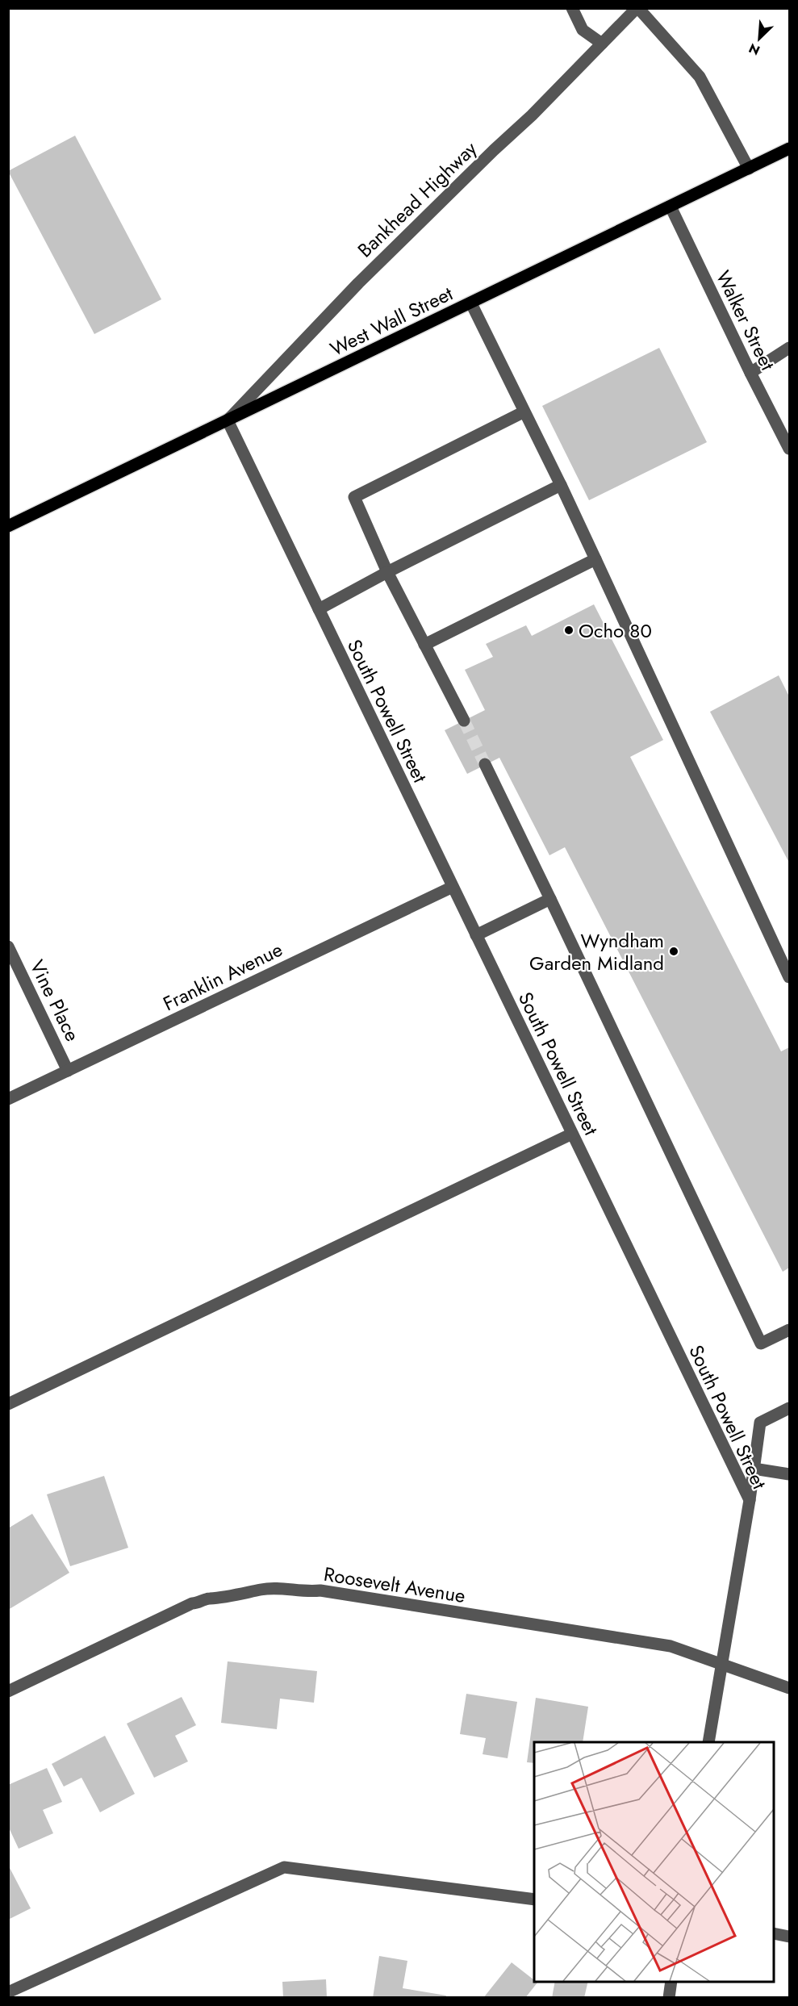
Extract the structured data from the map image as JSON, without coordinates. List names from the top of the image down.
{
  "streets": {
    "main road": ["West Wall Street"],
    "street": [
      "Bankhead Highway",
      "Walker Street",
      "South Powell Street",
      "Franklin Avenue",
      "Vine Place",
      "Roosevelt Avenue"
    ]
  },
  "crossings": [
    ["Bankhead Highway", "West Wall Street"],
    ["Bankhead Highway", "South Powell Street"],
    ["Walker Street", "West Wall Street"],
    ["West Wall Street", "South Powell Street"],
    ["South Powell Street", "Franklin Avenue"],
    ["South Powell Street", "Roosevelt Avenue"],
    ["Franklin Avenue", "Vine Place"]
  ],
  "places": ["Ocho 80", "Wyndham Garden Midland"],
  "north": "bottom left"
}
